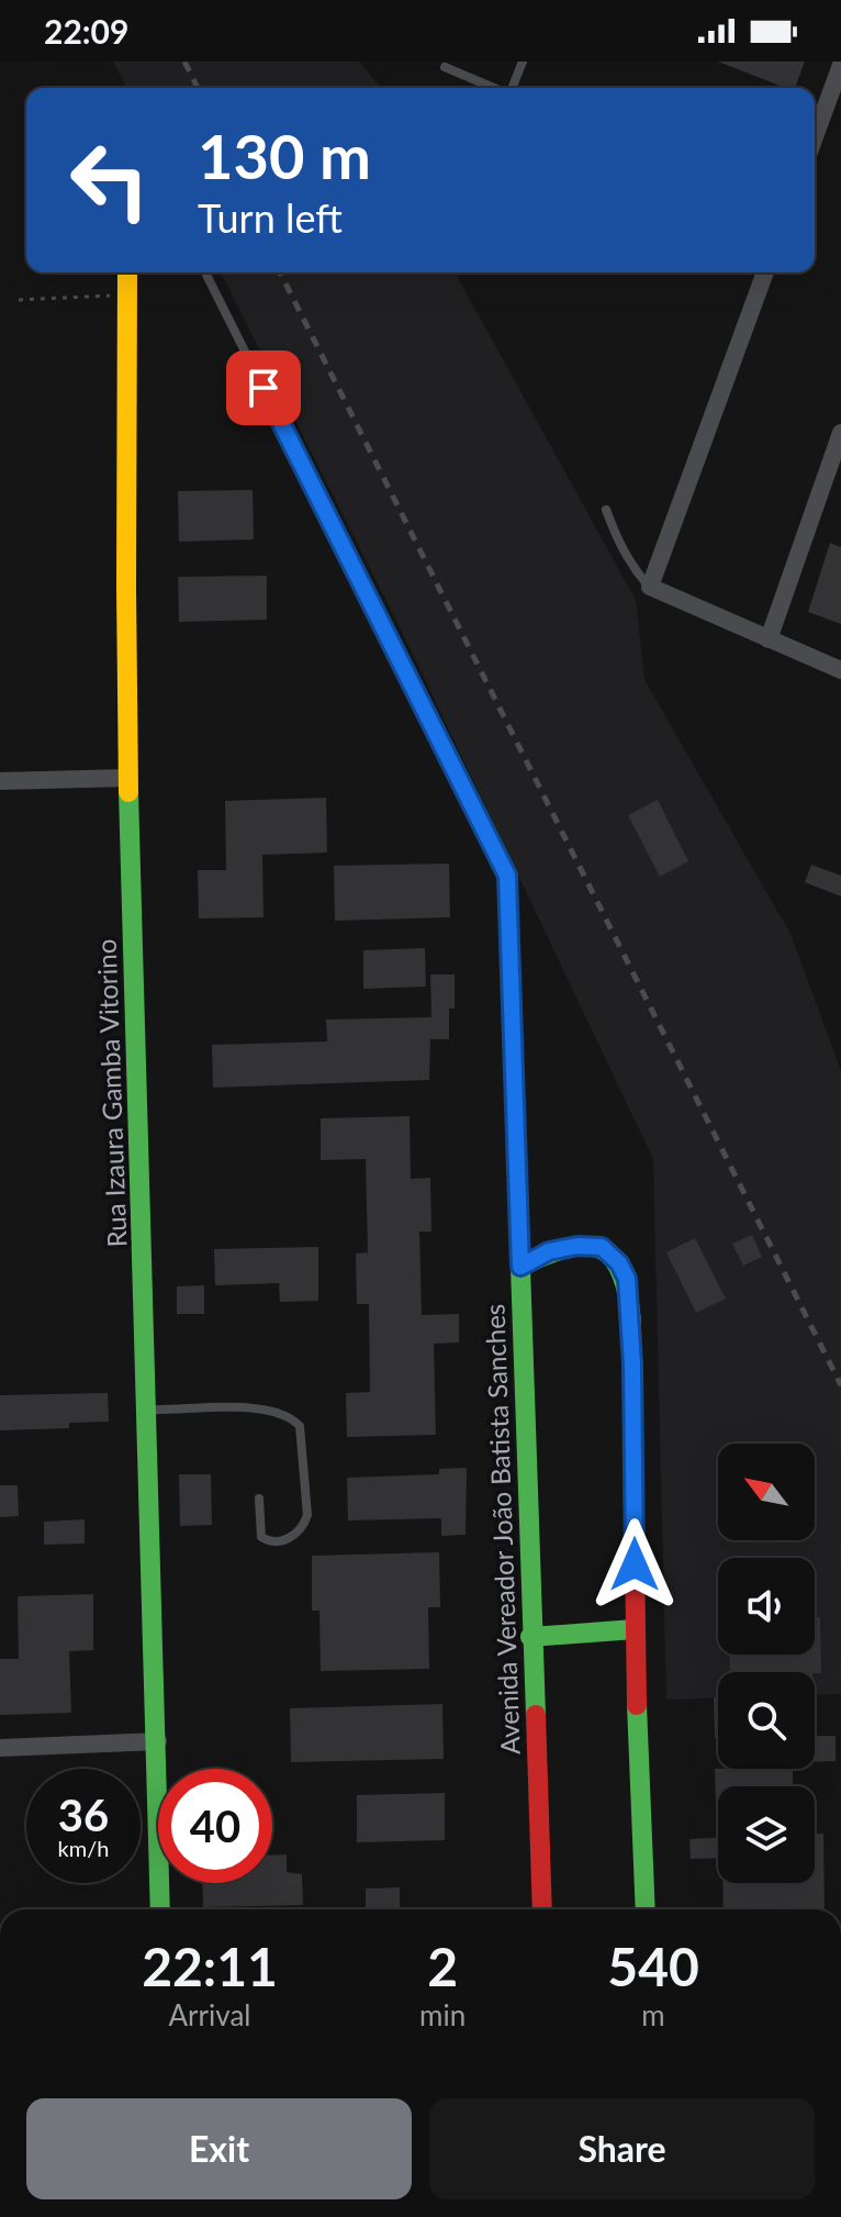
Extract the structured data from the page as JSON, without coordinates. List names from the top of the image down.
{
  "streets": {
    "street": ["Rua Izaura Gamba Vitorino", "Avenida Vereador João Batista Sanches"]
  },
  "north": "top left",
  "page": {
    "status": "22:09",
    "turn": ["130 m", "Turn left"],
    "speed": "36 km/h",
    "limit": "40",
    "eta": [
      "22:11",
      "Arrival",
      "2",
      "min",
      "540",
      "m"
    ],
    "buttons": ["Exit", "Share"]
  }
}
